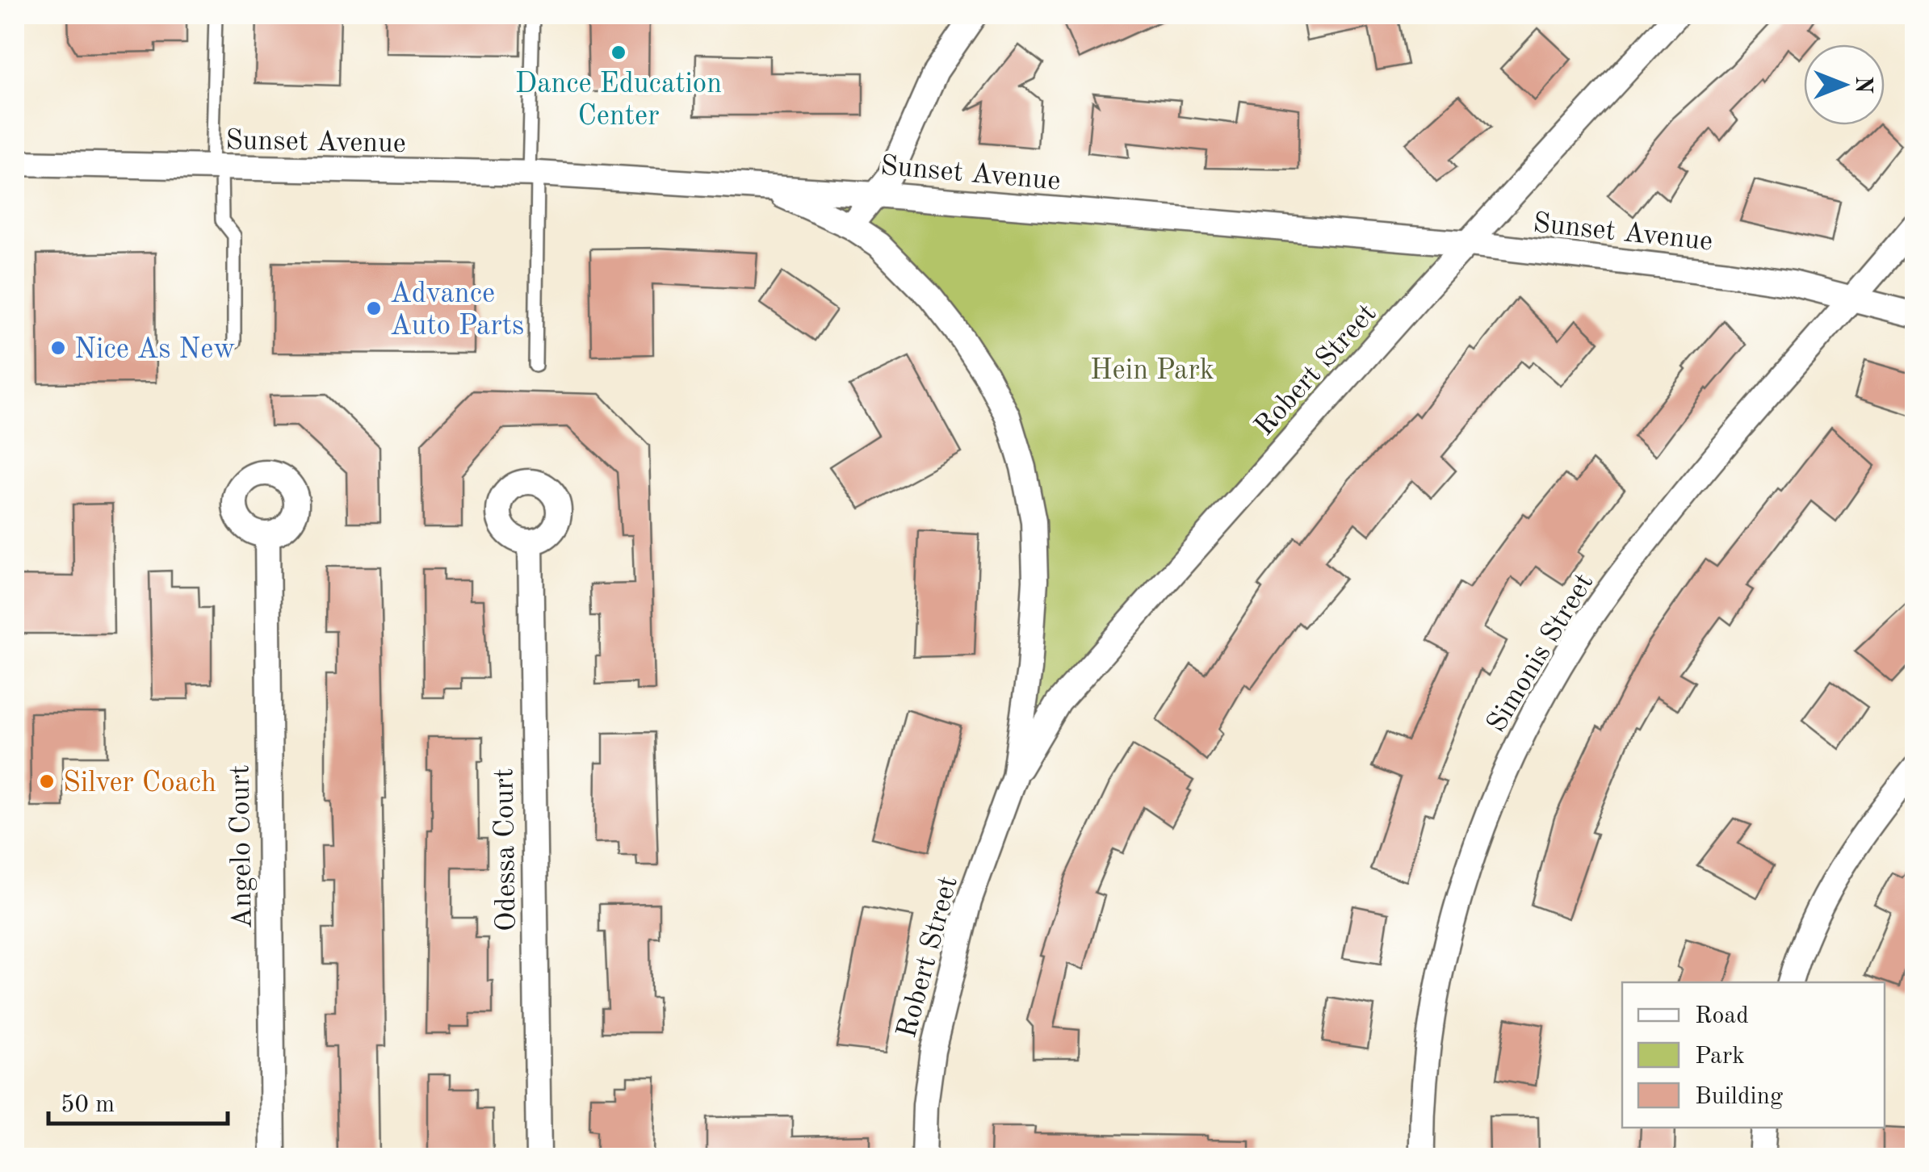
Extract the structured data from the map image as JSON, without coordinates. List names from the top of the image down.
{
  "streets": {
    "street": [
      "Sunset Avenue",
      "Robert Street",
      "Simonis Street",
      "Angelo Court",
      "Odessa Court"
    ]
  },
  "crossings": [
    ["Sunset Avenue", "Robert Street"],
    ["Sunset Avenue", "Simonis Street"]
  ],
  "parks": ["Hein Park"],
  "places": [
    "Dance Education Center",
    "Advance Auto Parts",
    "Nice As New",
    "Silver Coach"
  ],
  "legend": ["Road", "Park", "Building"],
  "scale_bar": "50 m",
  "north": "right"
}
